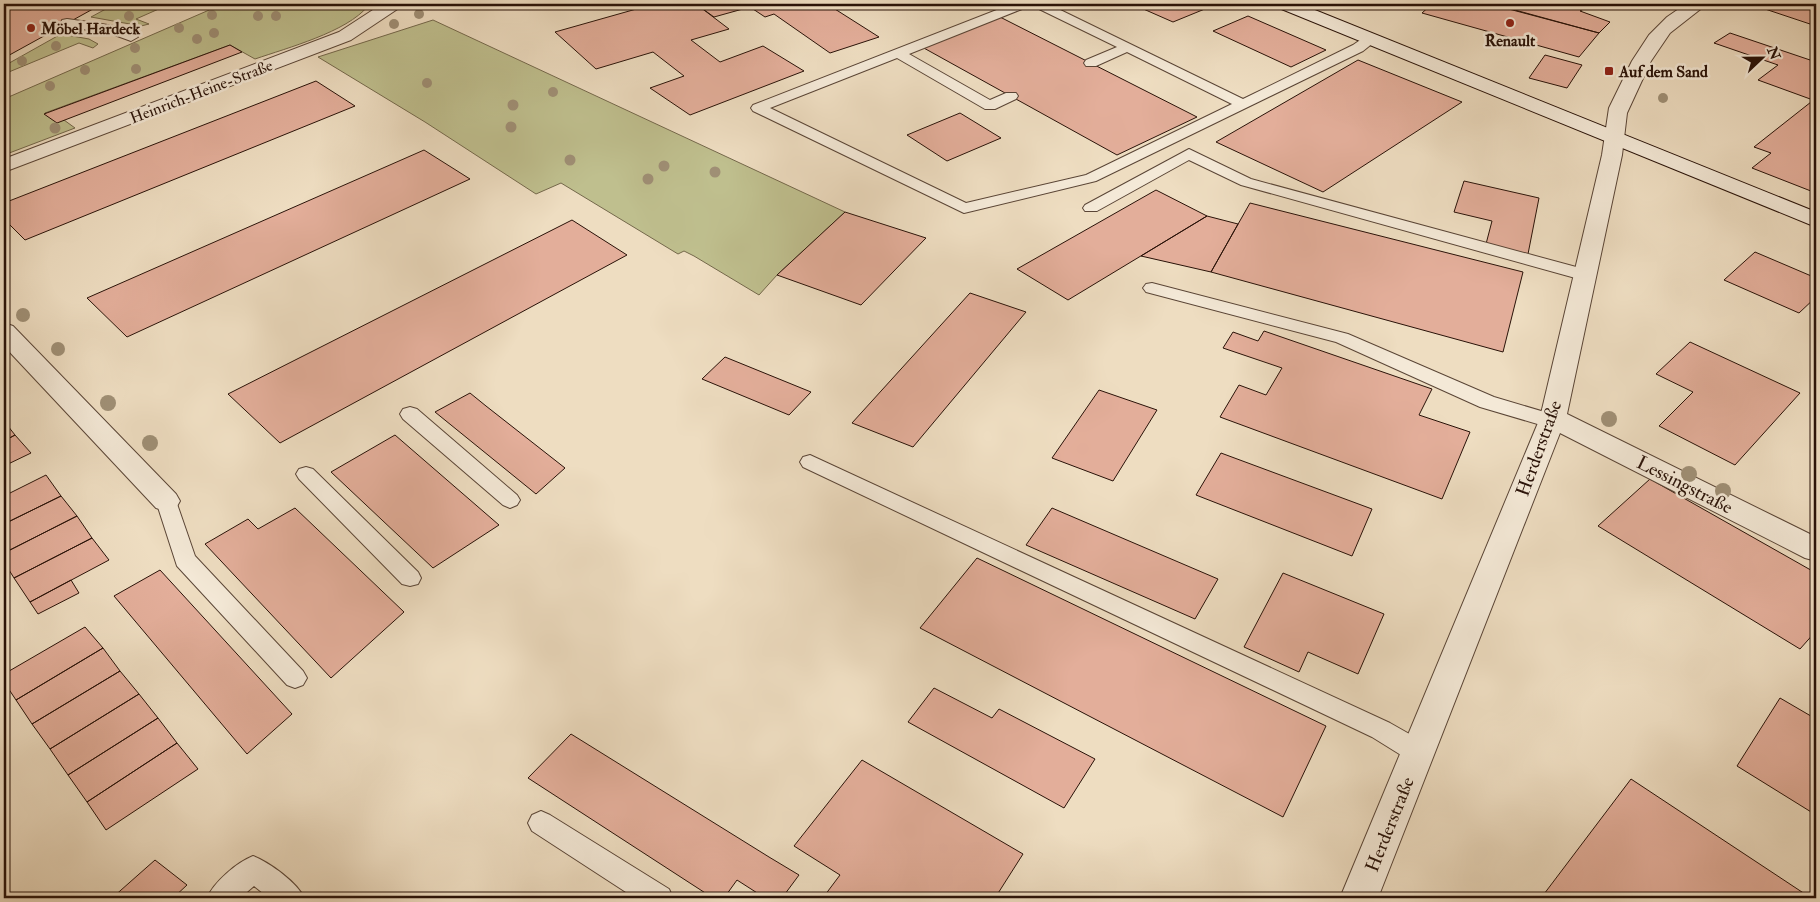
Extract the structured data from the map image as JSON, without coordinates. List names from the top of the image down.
{
  "streets": {
    "street": ["Heinrich-Heine-Straße", "Herderstraße", "Lessingstraße"]
  },
  "crossings": [
    ["Herderstraße", "Lessingstraße"]
  ],
  "places": {
    "other": ["Renault", "Möbel Hardeck"],
    "transit": ["Auf dem Sand"]
  },
  "north": "right"
}
